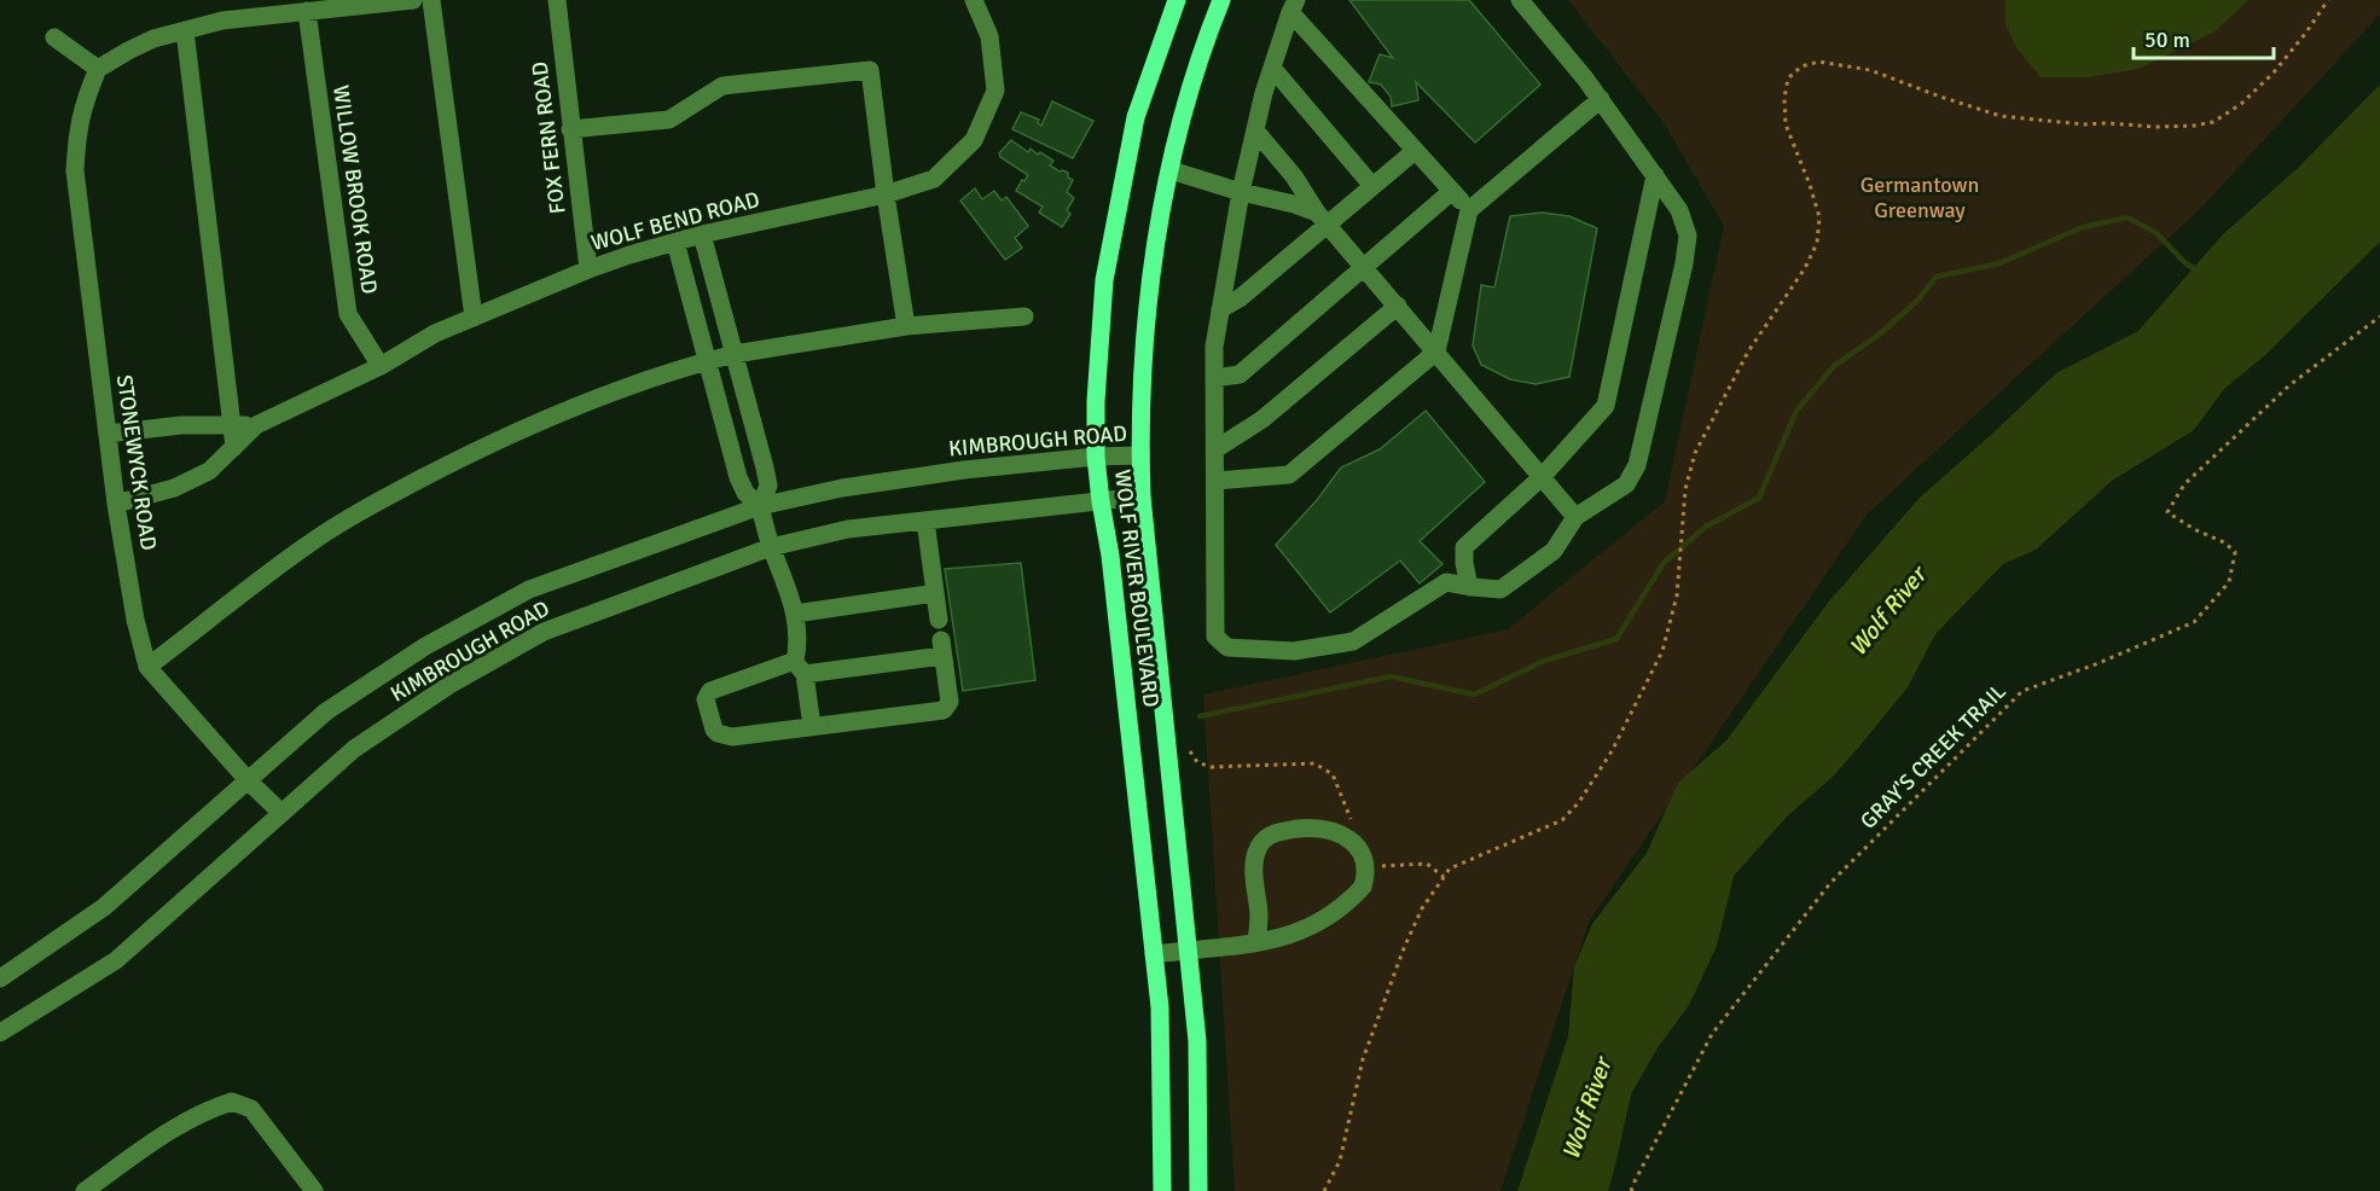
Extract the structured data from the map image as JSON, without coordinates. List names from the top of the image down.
{
  "streets": {
    "main road": ["WOLF RIVER BOULEVARD"],
    "street": [
      "FOX FERN ROAD",
      "WILLOW BROOK ROAD",
      "WOLF BEND ROAD",
      "KIMBROUGH ROAD",
      "STONEWYCK ROAD"
    ],
    "path": ["GRAY'S CREEK TRAIL"]
  },
  "crossings": [
    ["FOX FERN ROAD", "WOLF BEND ROAD"],
    ["WILLOW BROOK ROAD", "WOLF BEND ROAD"],
    ["WOLF BEND ROAD", "STONEWYCK ROAD"],
    ["KIMBROUGH ROAD", "STONEWYCK ROAD"],
    ["KIMBROUGH ROAD", "WOLF RIVER BOULEVARD"]
  ],
  "water": ["Wolf River"],
  "parks": ["Germantown Greenway"],
  "scale_bar": "50 m"
}
